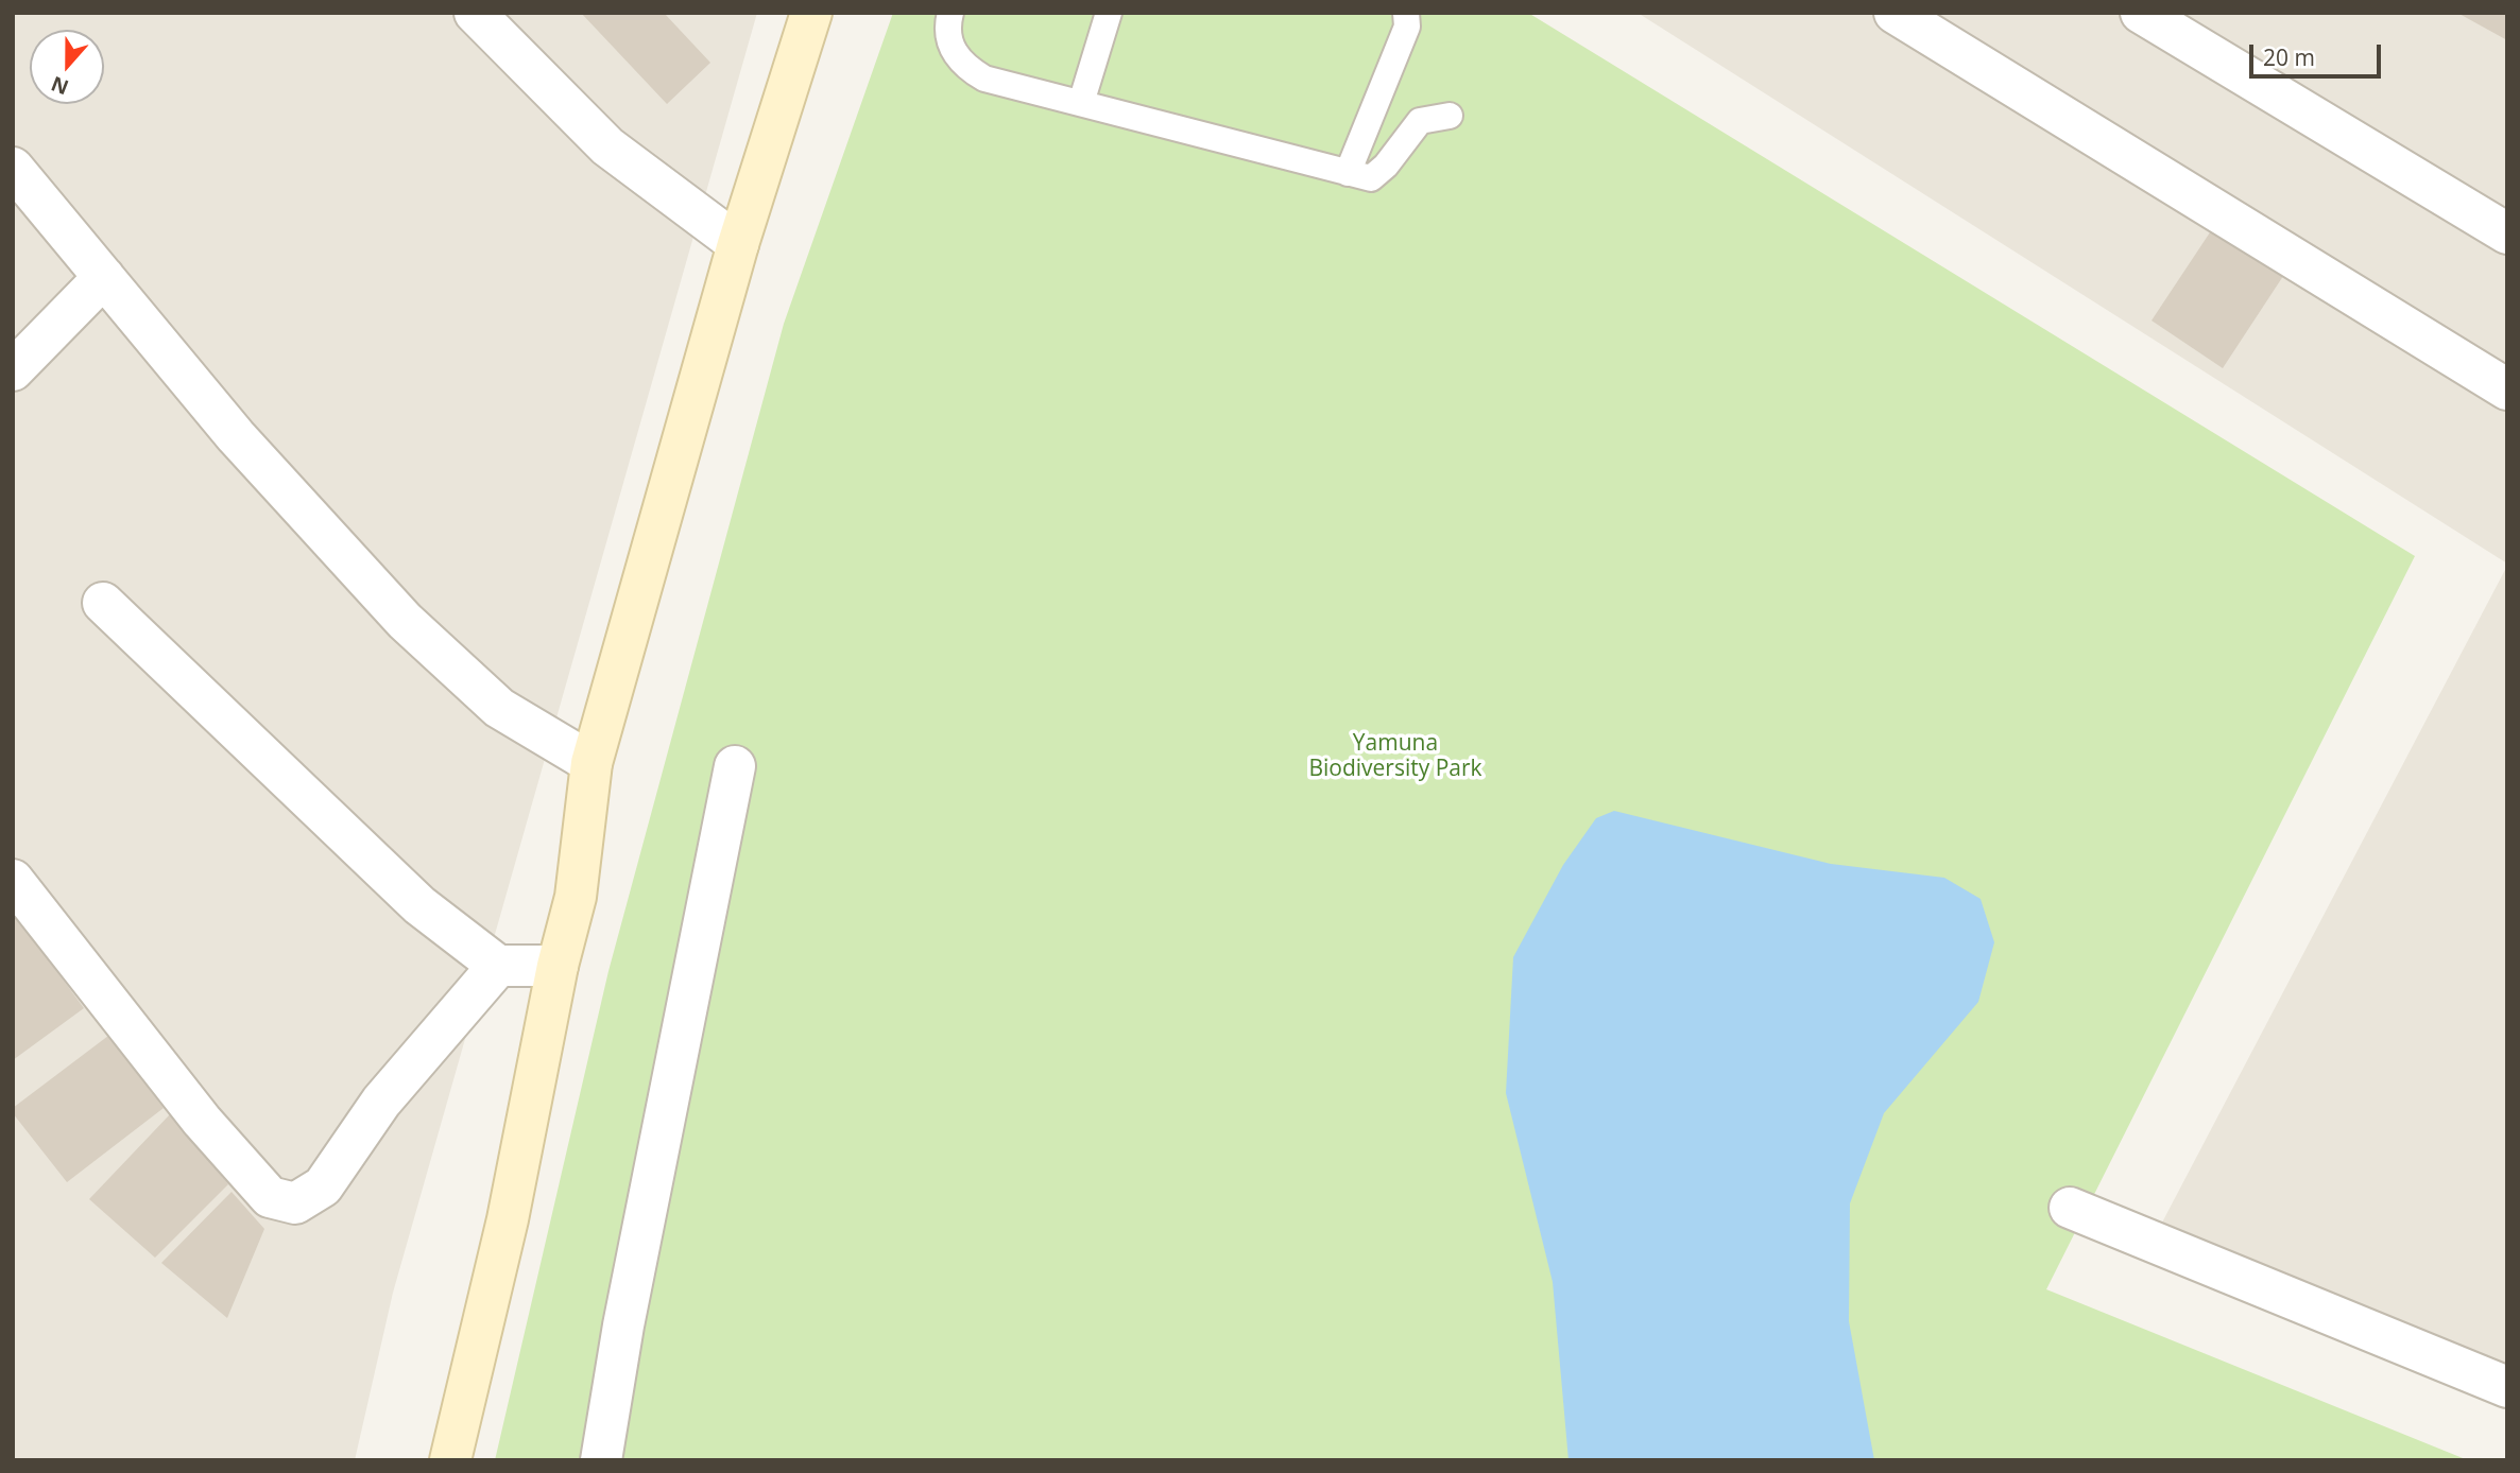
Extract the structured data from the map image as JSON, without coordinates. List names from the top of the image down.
{
  "parks": ["Yamuna Biodiversity Park"],
  "scale_bar": "20 m",
  "north": "bottom"
}
